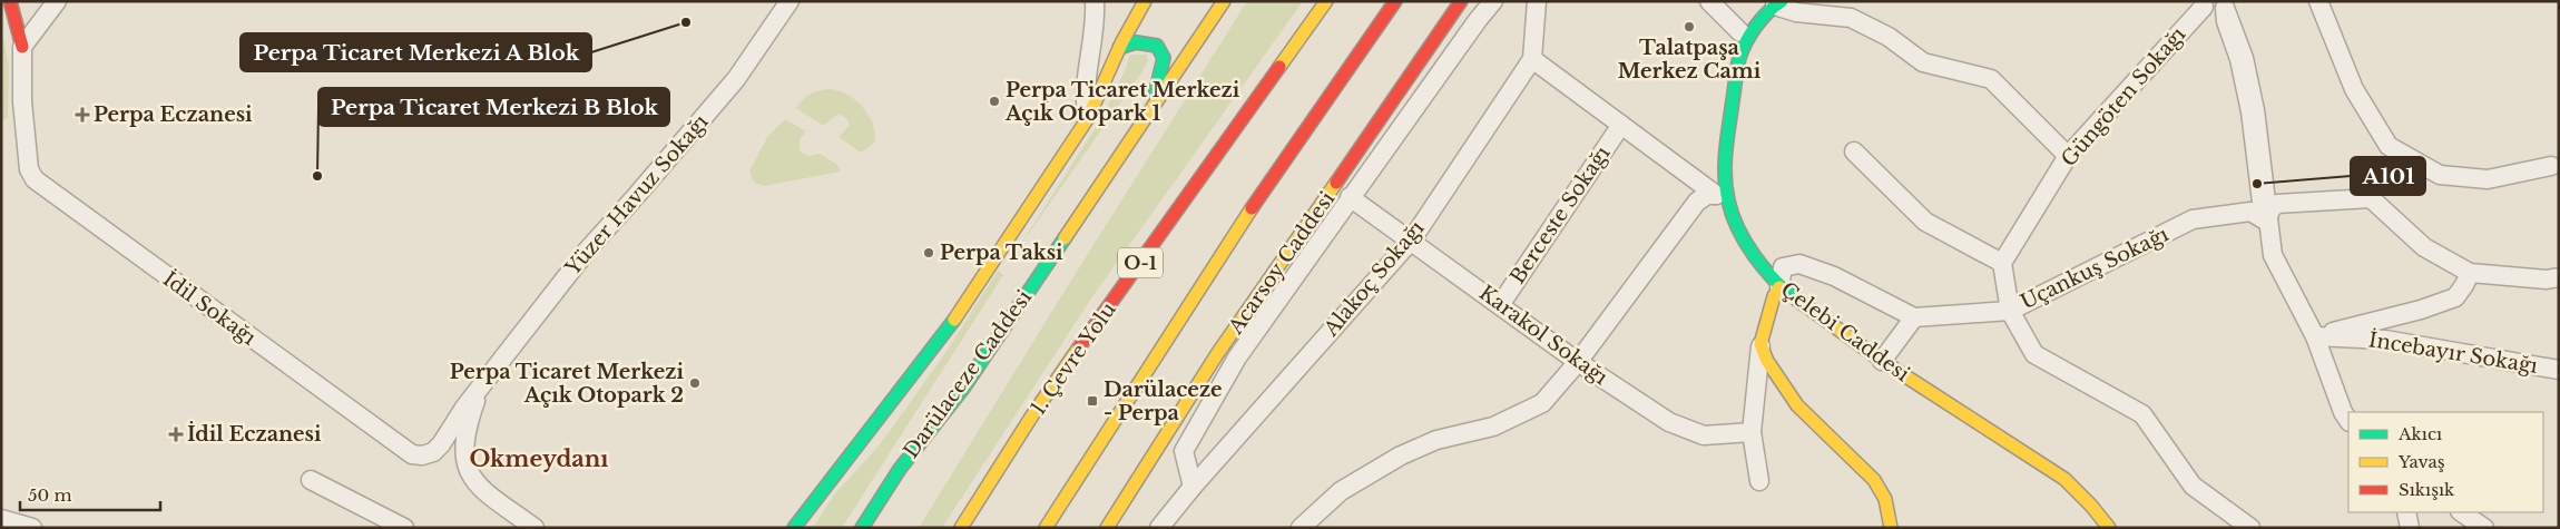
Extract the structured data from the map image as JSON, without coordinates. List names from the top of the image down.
{
  "streets": {
    "main road": [
      "O-1",
      "Acarsoy Caddesi",
      "Çelebi Caddesi",
      "1. Çevre Yolu",
      "Darülaceze Caddesi"
    ],
    "street": [
      "Güngöten Sokağı",
      "Yüzer Havuz Sokağı",
      "Berceste Sokağı",
      "Uçankuş Sokağı",
      "Alakoç Sokağı",
      "İdil Sokağı",
      "Karakol Sokağı",
      "İncebayır Sokağı"
    ]
  },
  "crossings": [
    ["Yüzer Havuz Sokağı", "İdil Sokağı"],
    ["Berceste Sokağı", "Karakol Sokağı"],
    ["Alakoç Sokağı", "Karakol Sokağı"]
  ],
  "districts": ["Okmeydanı"],
  "places": {
    "other": [
      "Perpa Ticaret Merkezi A Blok",
      "Talatpaşa Merkez Cami",
      "Perpa Ticaret Merkezi Açık Otopark 1",
      "Perpa Ticaret Merkezi B Blok",
      "A101",
      "Perpa Taksi",
      "Perpa Ticaret Merkezi Açık Otopark 2"
    ],
    "health": ["Perpa Eczanesi", "İdil Eczanesi"],
    "transit": ["Darülaceze - Perpa"]
  },
  "legend": ["Akıcı", "Yavaş", "Sıkışık"],
  "scale_bar": "50 m"
}
